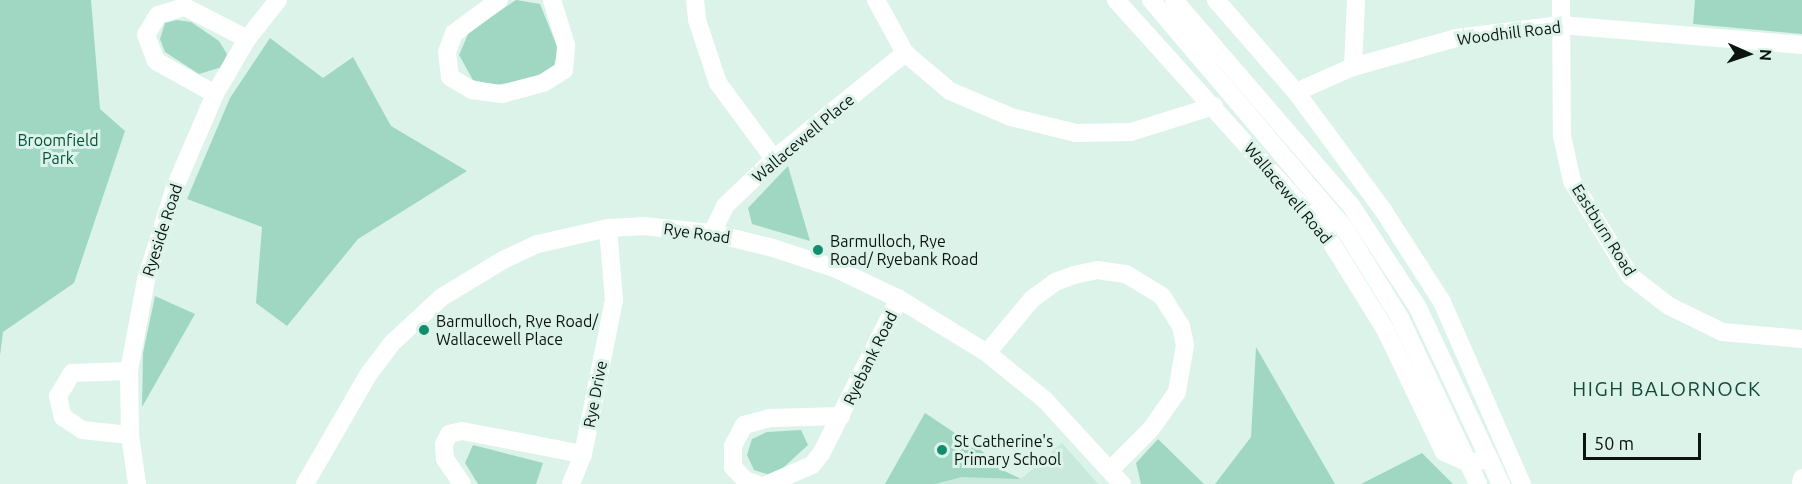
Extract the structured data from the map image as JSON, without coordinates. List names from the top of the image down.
{
  "streets": {
    "street": [
      "Woodhill Road",
      "Wallacewell Place",
      "Wallacewell Road",
      "Ryeside Road",
      "Eastburn Road",
      "Rye Road",
      "Ryebank Road",
      "Rye Drive"
    ]
  },
  "crossings": [
    ["Woodhill Road", "Eastburn Road"],
    ["Wallacewell Place", "Rye Road"],
    ["Rye Road", "Ryebank Road"],
    ["Rye Road", "Rye Drive"]
  ],
  "districts": ["HIGH BALORNOCK"],
  "parks": ["Broomfield Park"],
  "places": ["Barmulloch, Rye Road/ Ryebank Road", "Barmulloch, Rye Road/ Wallacewell Place", "St Catherine's Primary School"],
  "scale_bar": "50 m",
  "north": "right"
}
